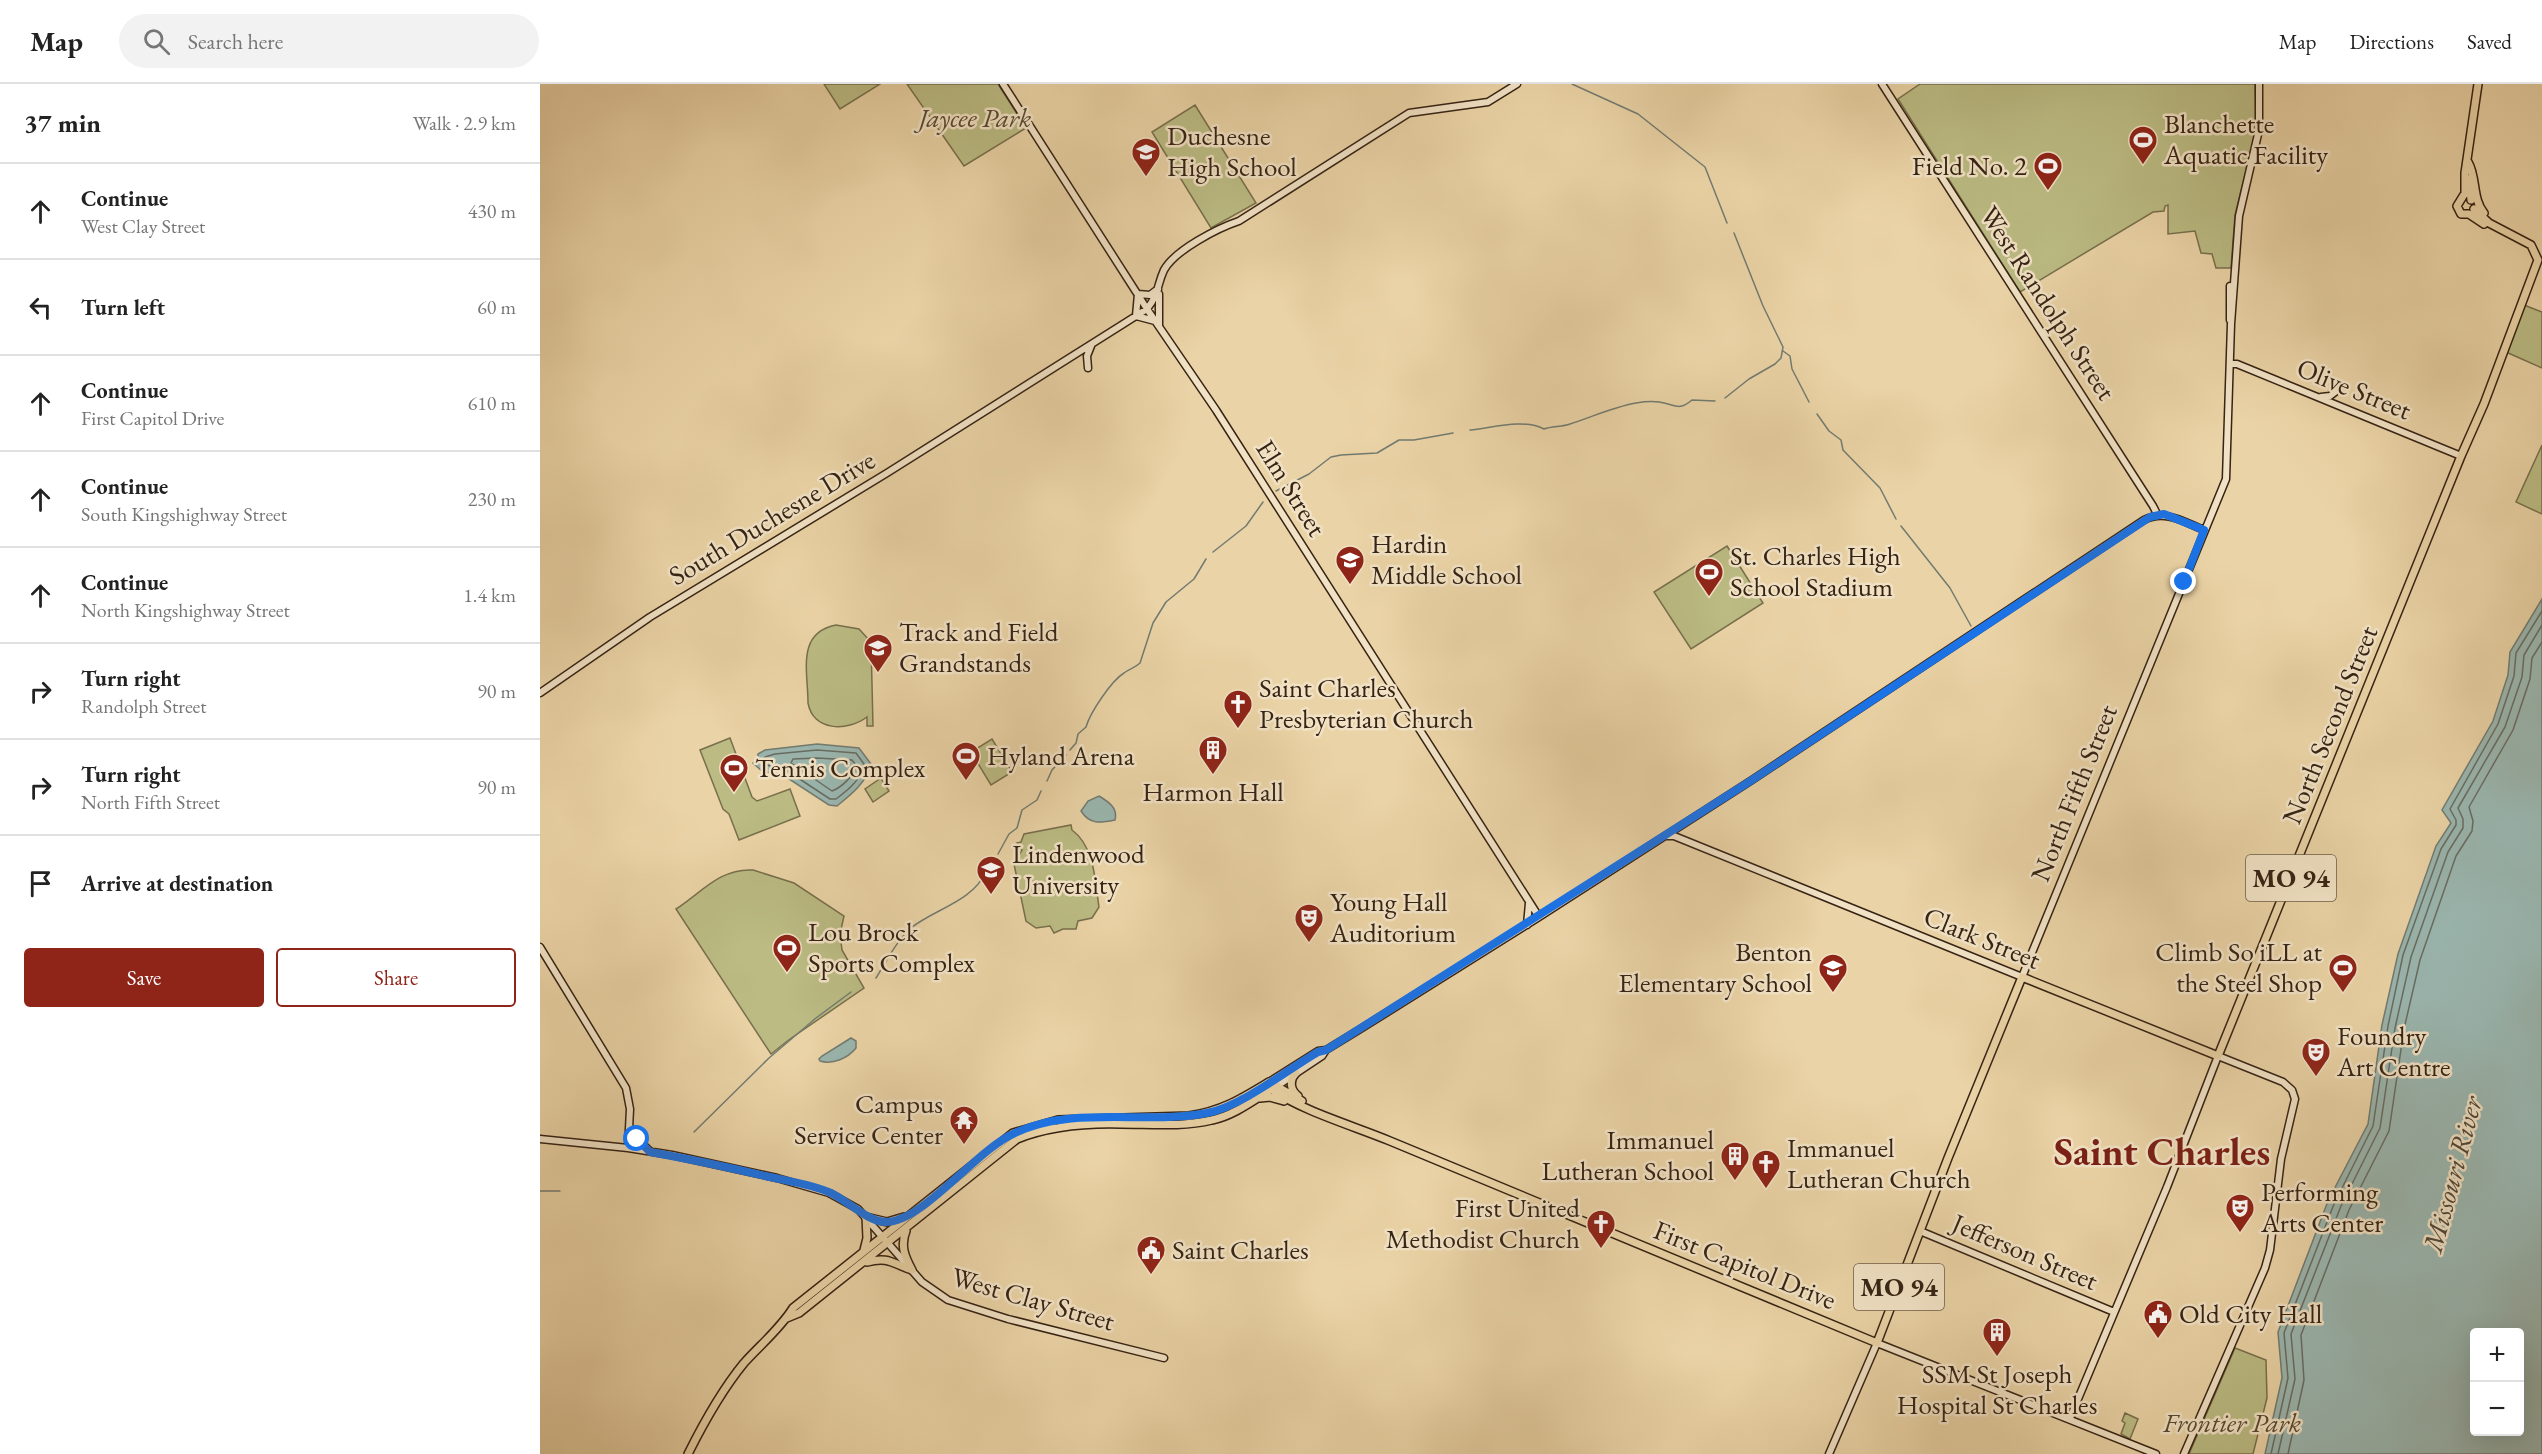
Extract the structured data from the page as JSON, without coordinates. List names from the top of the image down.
{
  "streets": {
    "main road": [
      "West Randolph Street",
      "Olive Street",
      "Elm Street",
      "South Duchesne Drive",
      "North Second Street",
      "North Fifth Street",
      "MO 94",
      "Clark Street",
      "Jefferson Street",
      "First Capitol Drive",
      "West Clay Street"
    ]
  },
  "crossings": [
    ["Olive Street", "North Second Street"],
    ["Olive Street", "North Fifth Street"],
    ["Elm Street", "South Duchesne Drive"],
    ["North Second Street", "Clark Street"],
    ["North Second Street", "Jefferson Street"],
    ["North Second Street", "First Capitol Drive"],
    ["North Fifth Street", "MO 94"],
    ["North Fifth Street", "Clark Street"],
    ["North Fifth Street", "Jefferson Street"],
    ["MO 94", "Jefferson Street"],
    ["MO 94", "First Capitol Drive"]
  ],
  "districts": ["Saint Charles"],
  "water": ["Missouri River"],
  "parks": ["Jaycee Park", "Frontier Park"],
  "places": {
    "sports": [
      "Blanchette Aquatic Facility",
      "Field No. 2",
      "St. Charles High School Stadium",
      "Hyland Arena",
      "Tennis Complex",
      "Lou Brock Sports Complex",
      "Climb So iLL at the Steel Shop"
    ],
    "school or university": [
      "Duchesne High School",
      "Hardin Middle School",
      "Track and Field Grandstands",
      "Lindenwood University",
      "Benton Elementary School"
    ],
    "church": ["Saint Charles Presbyterian Church", "Immanuel Lutheran Church", "First United Methodist Church"],
    "building": ["Harmon Hall", "Immanuel Lutheran School", "SSM St Joseph Hospital St Charles"],
    "theatre": ["Young Hall Auditorium", "Foundry Art Centre", "Performing Arts Center"],
    "temple": ["Campus Service Center"],
    "public building": ["Saint Charles", "Old City Hall"]
  },
  "page": {
    "header": "Map",
    "search": "Search here",
    "nav": ["Map", "Directions", "Saved"],
    "heading": ["37 min", "Walk · 2.9 km"],
    "list": [
      ["Continue", "West Clay Street", "430 m"],
      ["Turn left", "60 m"],
      ["Continue", "First Capitol Drive", "610 m"],
      ["Continue", "South Kingshighway Street", "230 m"],
      ["Continue", "North Kingshighway Street", "1.4 km"],
      ["Turn right", "Randolph Street", "90 m"],
      ["Turn right", "North Fifth Street", "90 m"],
      "Arrive at destination"
    ],
    "buttons": ["Save", "Share"],
    "map_buttons": ["+", "−"]
  }
}
